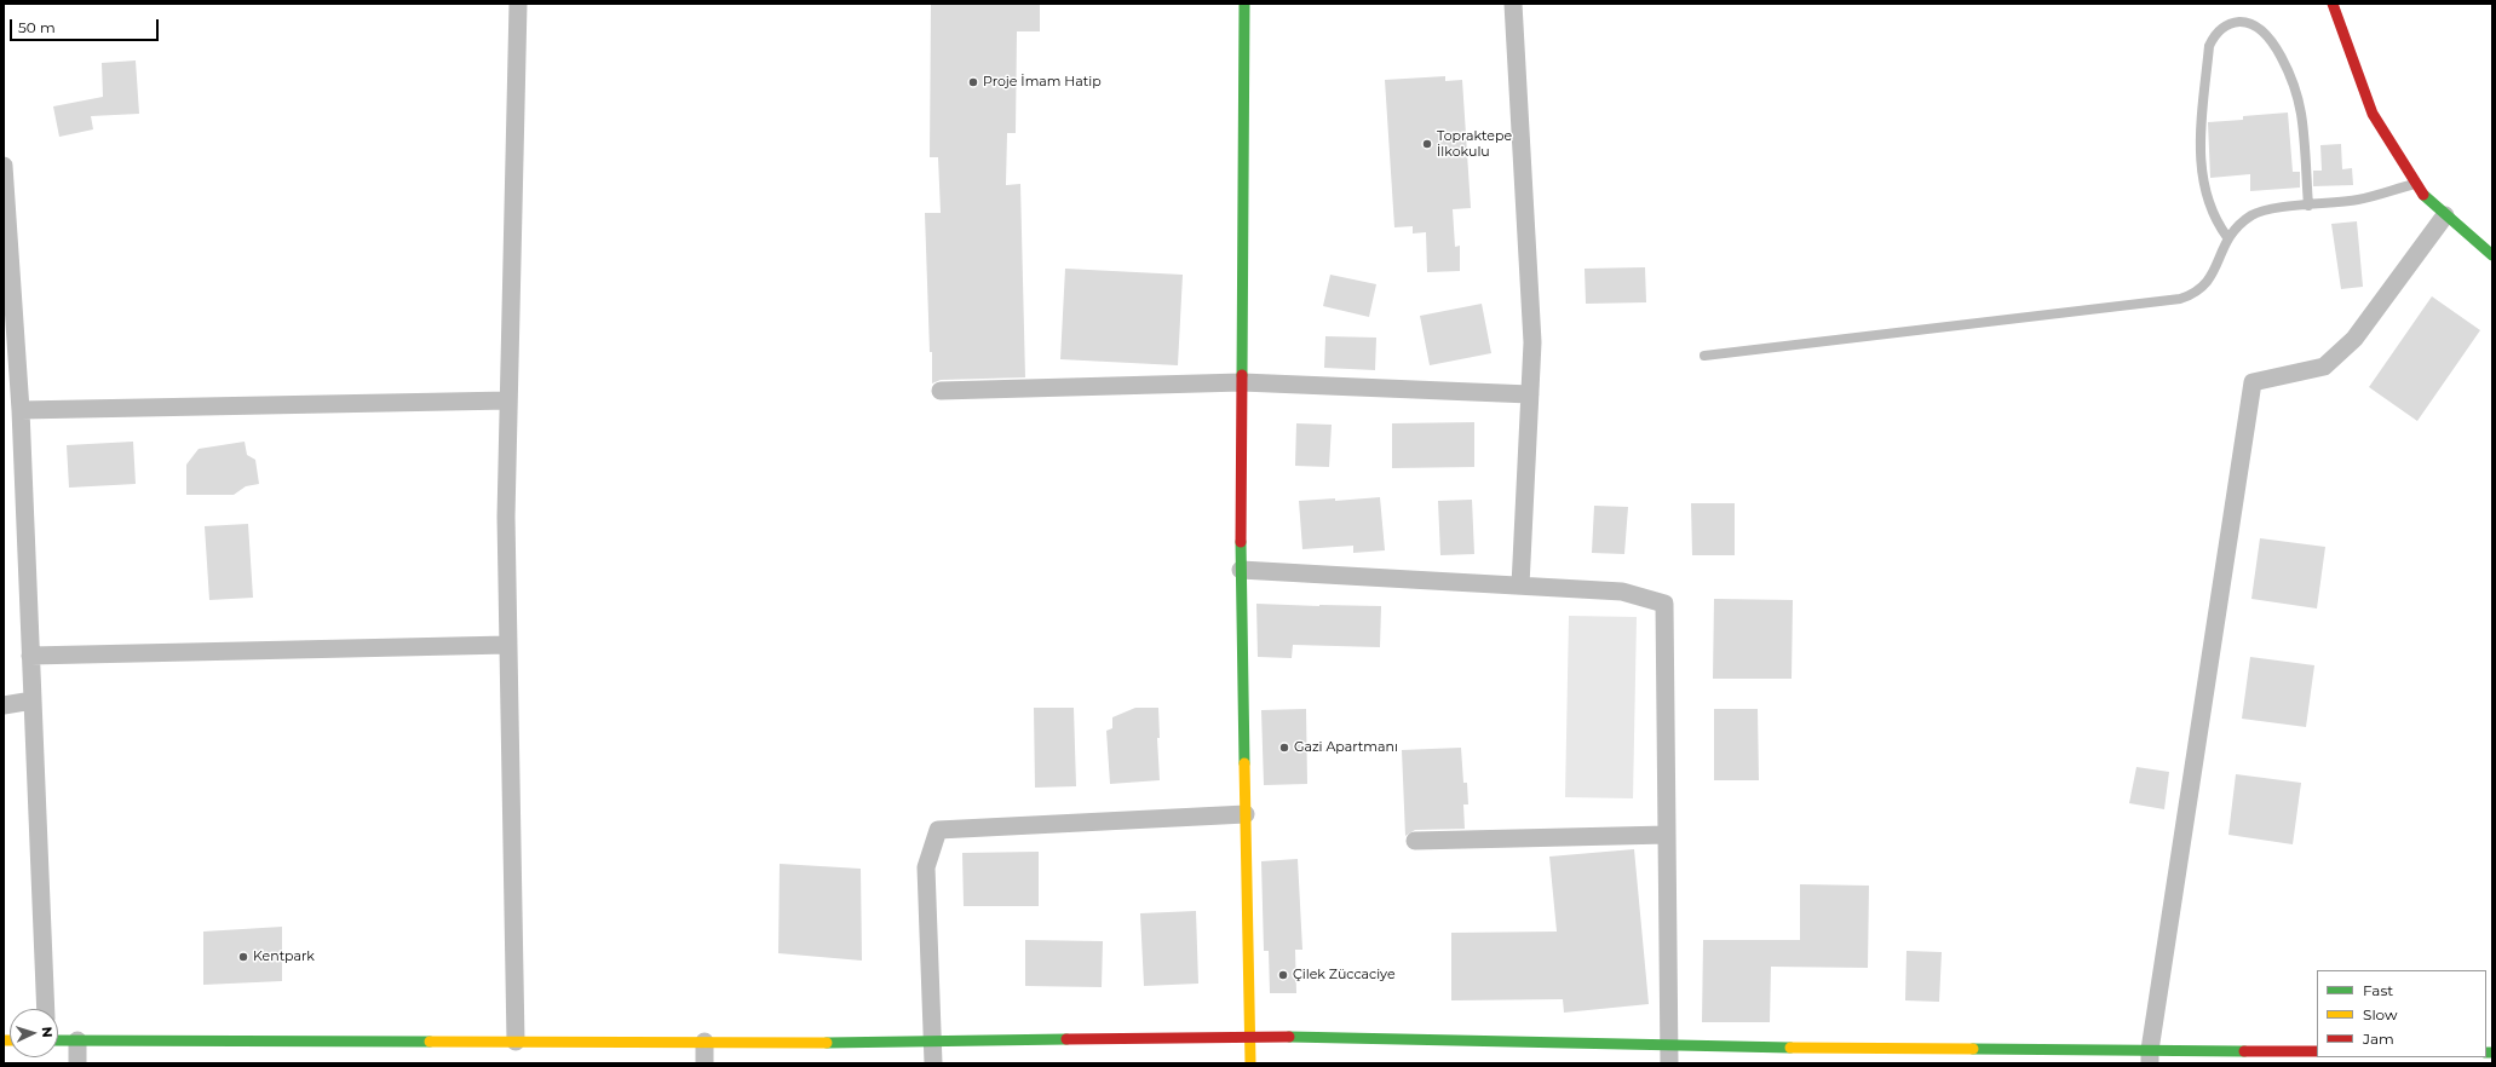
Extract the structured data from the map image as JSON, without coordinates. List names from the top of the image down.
{
  "places": [
    "Proje İmam Hatip",
    "Topraktepe İlkokulu",
    "Gazi Apartmanı",
    "Kentpark",
    "Çilek Züccaciye"
  ],
  "legend": ["Fast", "Slow", "Jam"],
  "scale_bar": "50 m",
  "north": "right"
}
